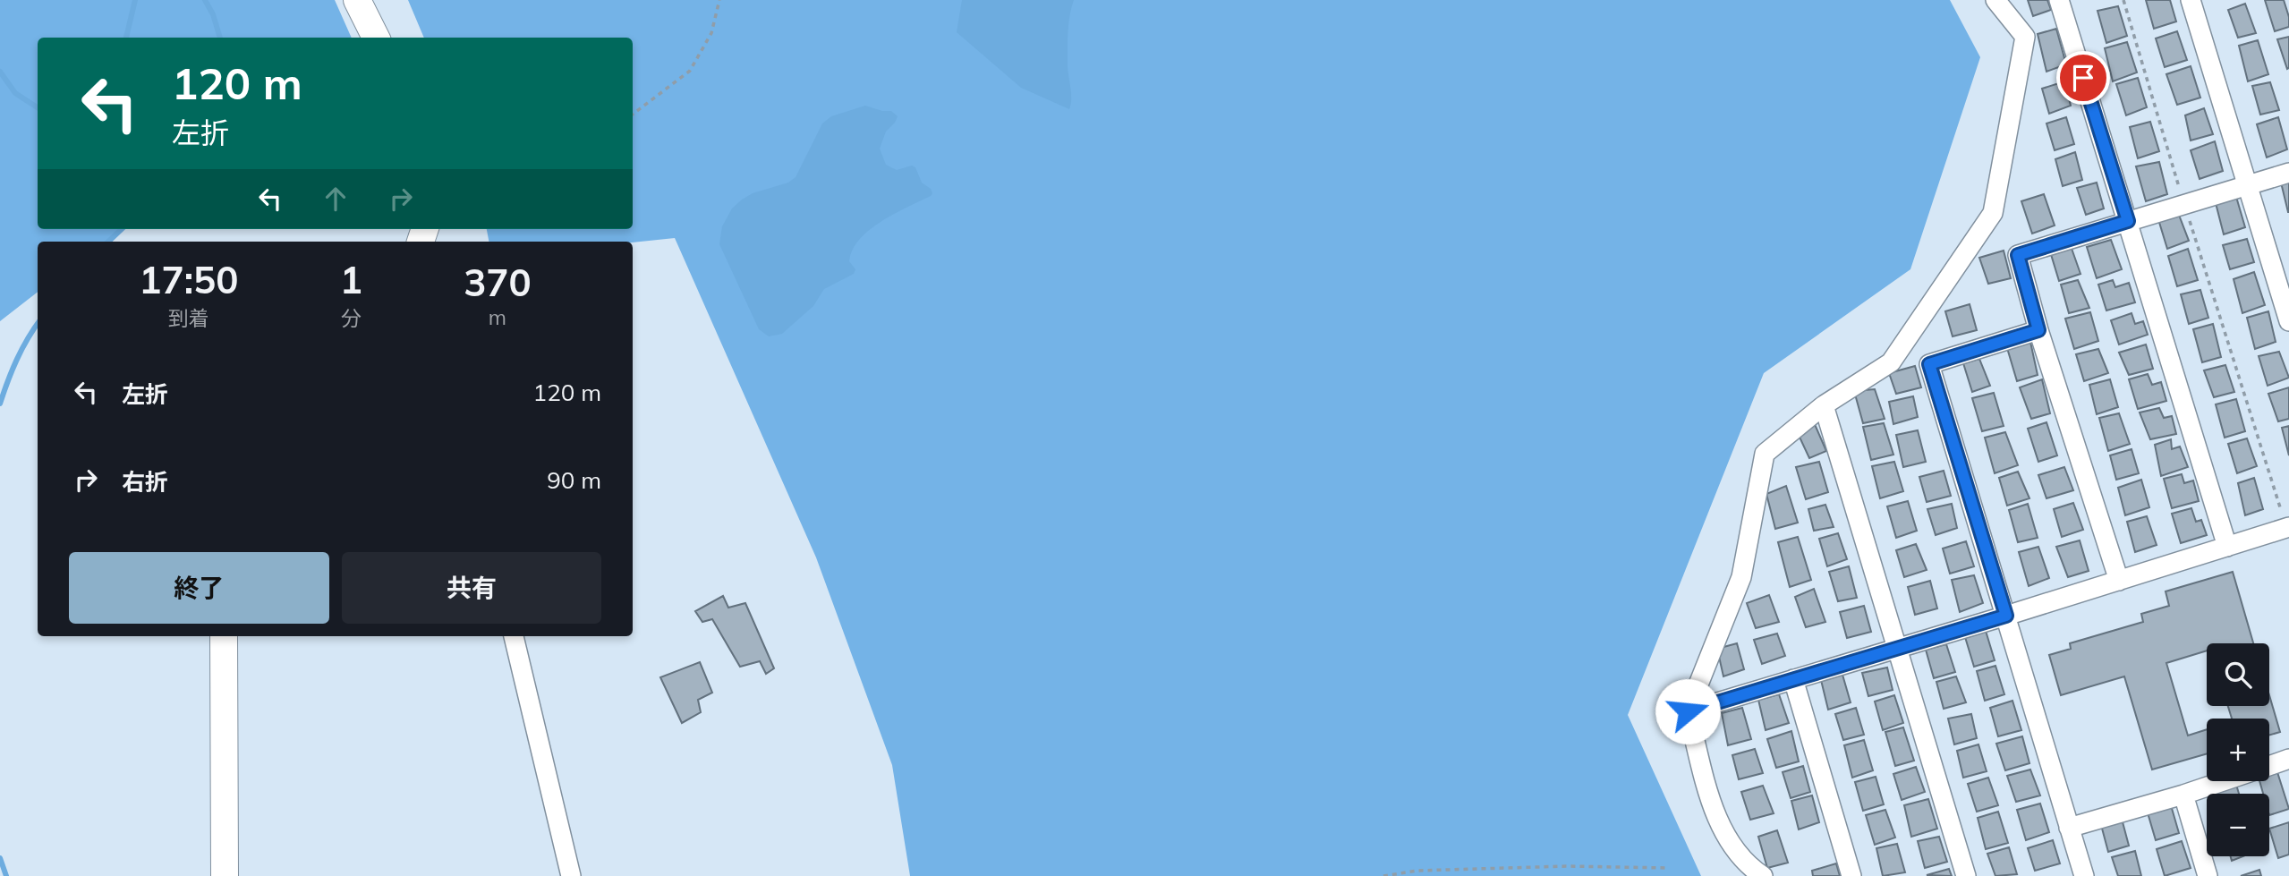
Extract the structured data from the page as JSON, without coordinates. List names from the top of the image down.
{
  "page": {
    "turn": ["120 m", "左折"],
    "eta": [
      "17:50",
      "到着",
      "1",
      "分",
      "370",
      "m"
    ],
    "list": [
      {
        "name": "左折",
        "value": "120 m"
      },
      {
        "name": "右折",
        "value": "90 m"
      }
    ],
    "buttons": ["終了", "共有"],
    "map_buttons": ["+", "−"]
  }
}
